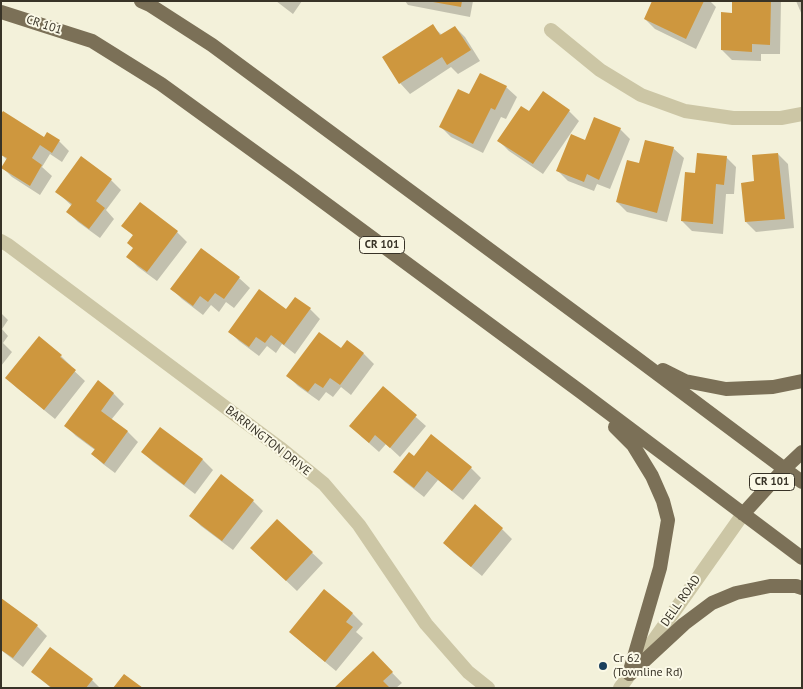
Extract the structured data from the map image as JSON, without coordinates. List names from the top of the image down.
{
  "streets": {
    "main road": ["CR 101"],
    "street": ["BARRINGTON DRIVE", "DELL ROAD"]
  },
  "crossings": [
    ["CR 101", "DELL ROAD"]
  ],
  "places": ["Cr 62 (Townline Rd)"]
}
